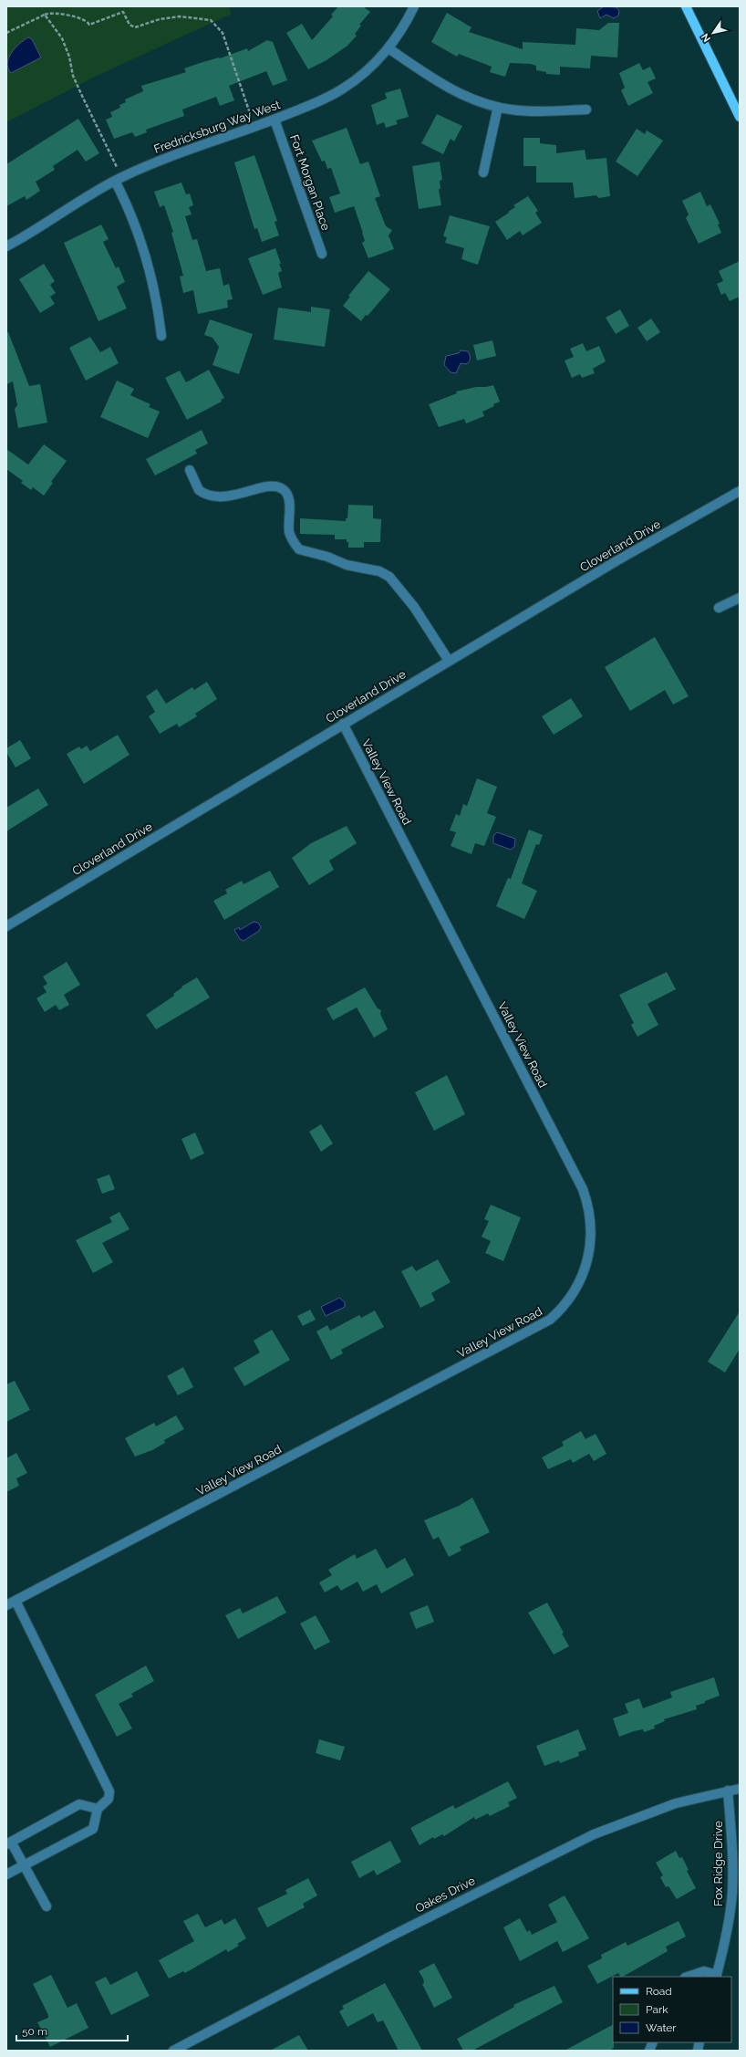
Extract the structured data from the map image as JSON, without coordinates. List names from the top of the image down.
{
  "streets": {
    "street": [
      "Fredricksburg Way West",
      "Fort Morgan Place",
      "Cloverland Drive",
      "Valley View Road",
      "Fox Ridge Drive",
      "Oakes Drive"
    ]
  },
  "crossings": [
    ["Fredricksburg Way West", "Fort Morgan Place"],
    ["Cloverland Drive", "Valley View Road"],
    ["Fox Ridge Drive", "Oakes Drive"]
  ],
  "legend": ["Road", "Park", "Water"],
  "scale_bar": "50 m",
  "north": "bottom left"
}
